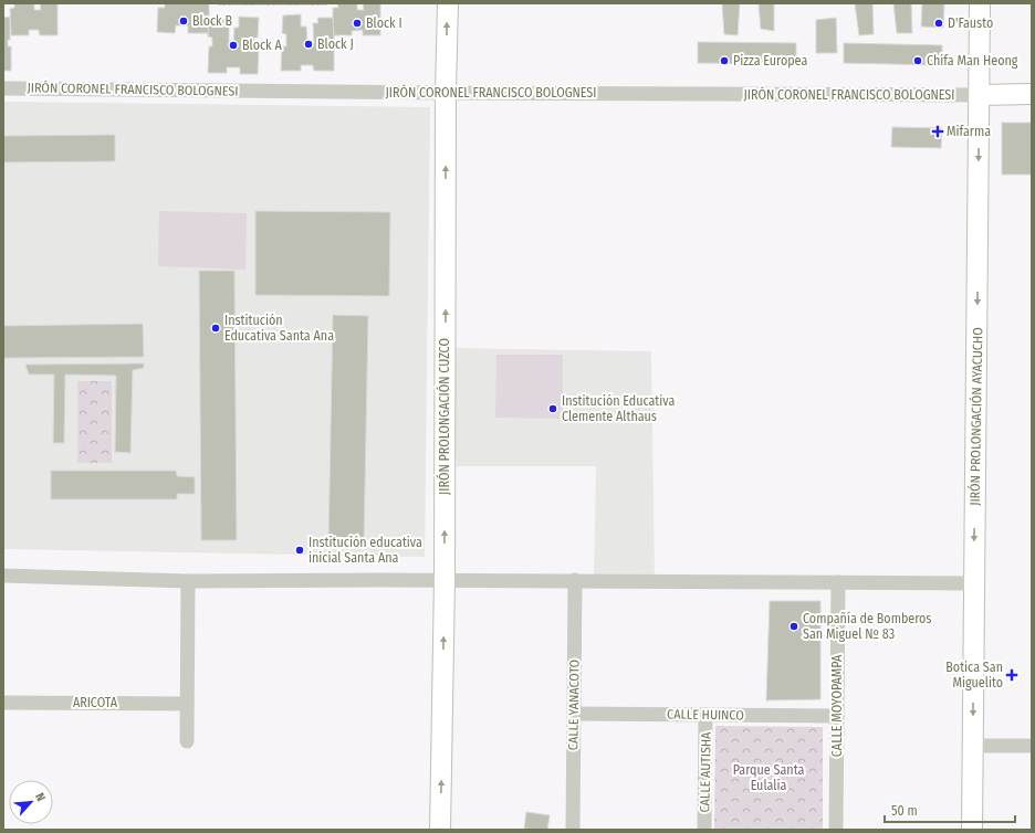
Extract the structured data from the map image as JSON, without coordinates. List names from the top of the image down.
{
  "streets": {
    "street": [
      "JIRÓN CORONEL FRANCISCO BOLOGNESI",
      "JIRÓN PROLONGACIÓN CUZCO",
      "JIRÓN PROLONGACIÓN AYACUCHO",
      "ARICOTA",
      "CALLE YANACOTO",
      "CALLE MOYOPAMPA",
      "CALLE HUINCO",
      "CALLE AUTISHA"
    ]
  },
  "crossings": [
    ["JIRÓN CORONEL FRANCISCO BOLOGNESI", "JIRÓN PROLONGACIÓN CUZCO"],
    ["JIRÓN CORONEL FRANCISCO BOLOGNESI", "JIRÓN PROLONGACIÓN AYACUCHO"],
    ["CALLE YANACOTO", "CALLE HUINCO"],
    ["CALLE MOYOPAMPA", "CALLE HUINCO"],
    ["CALLE HUINCO", "CALLE AUTISHA"]
  ],
  "one_way": ["JIRÓN PROLONGACIÓN CUZCO", "JIRÓN PROLONGACIÓN AYACUCHO"],
  "parks": ["Parque Santa Eulalia"],
  "places": {
    "other": [
      "Block B",
      "Block I",
      "D'Fausto",
      "Block J",
      "Block A",
      "Pizza Europea",
      "Chifa Man Heong",
      "Institución Educativa Santa Ana",
      "Institución Educativa Clemente Althaus",
      "Institución educativa inicial Santa Ana",
      "Compañía de Bomberos San Miguel Nº 83"
    ],
    "health": ["Mifarma", "Botica San Miguelito"]
  },
  "scale_bar": "50 m",
  "north": "top right"
}
